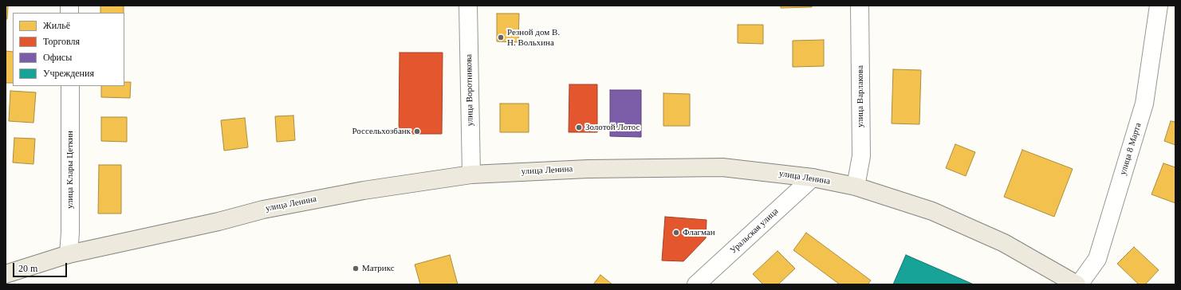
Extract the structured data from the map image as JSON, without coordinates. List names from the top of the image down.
{
  "streets": {
    "main road": ["улица Ленина"],
    "street": [
      "улица Воротникова",
      "улица Варлакова",
      "улица 8 Марта",
      "улица Клары Цеткин",
      "Уральская улица"
    ]
  },
  "crossings": [
    ["улица Воротникова", "улица Ленина"],
    ["улица Варлакова", "улица Ленина"],
    ["улица 8 Марта", "улица Ленина"],
    ["улица Клары Цеткин", "улица Ленина"],
    ["улица Ленина", "Уральская улица"]
  ],
  "places": [
    "Резной дом В. Н. Вольхина",
    "Золотой Лотос",
    "Россельхозбанк",
    "Флагман",
    "Матрикс"
  ],
  "legend": [
    "Жильё",
    "Торговля",
    "Офисы",
    "Учреждения"
  ],
  "scale_bar": "20 m"
}
